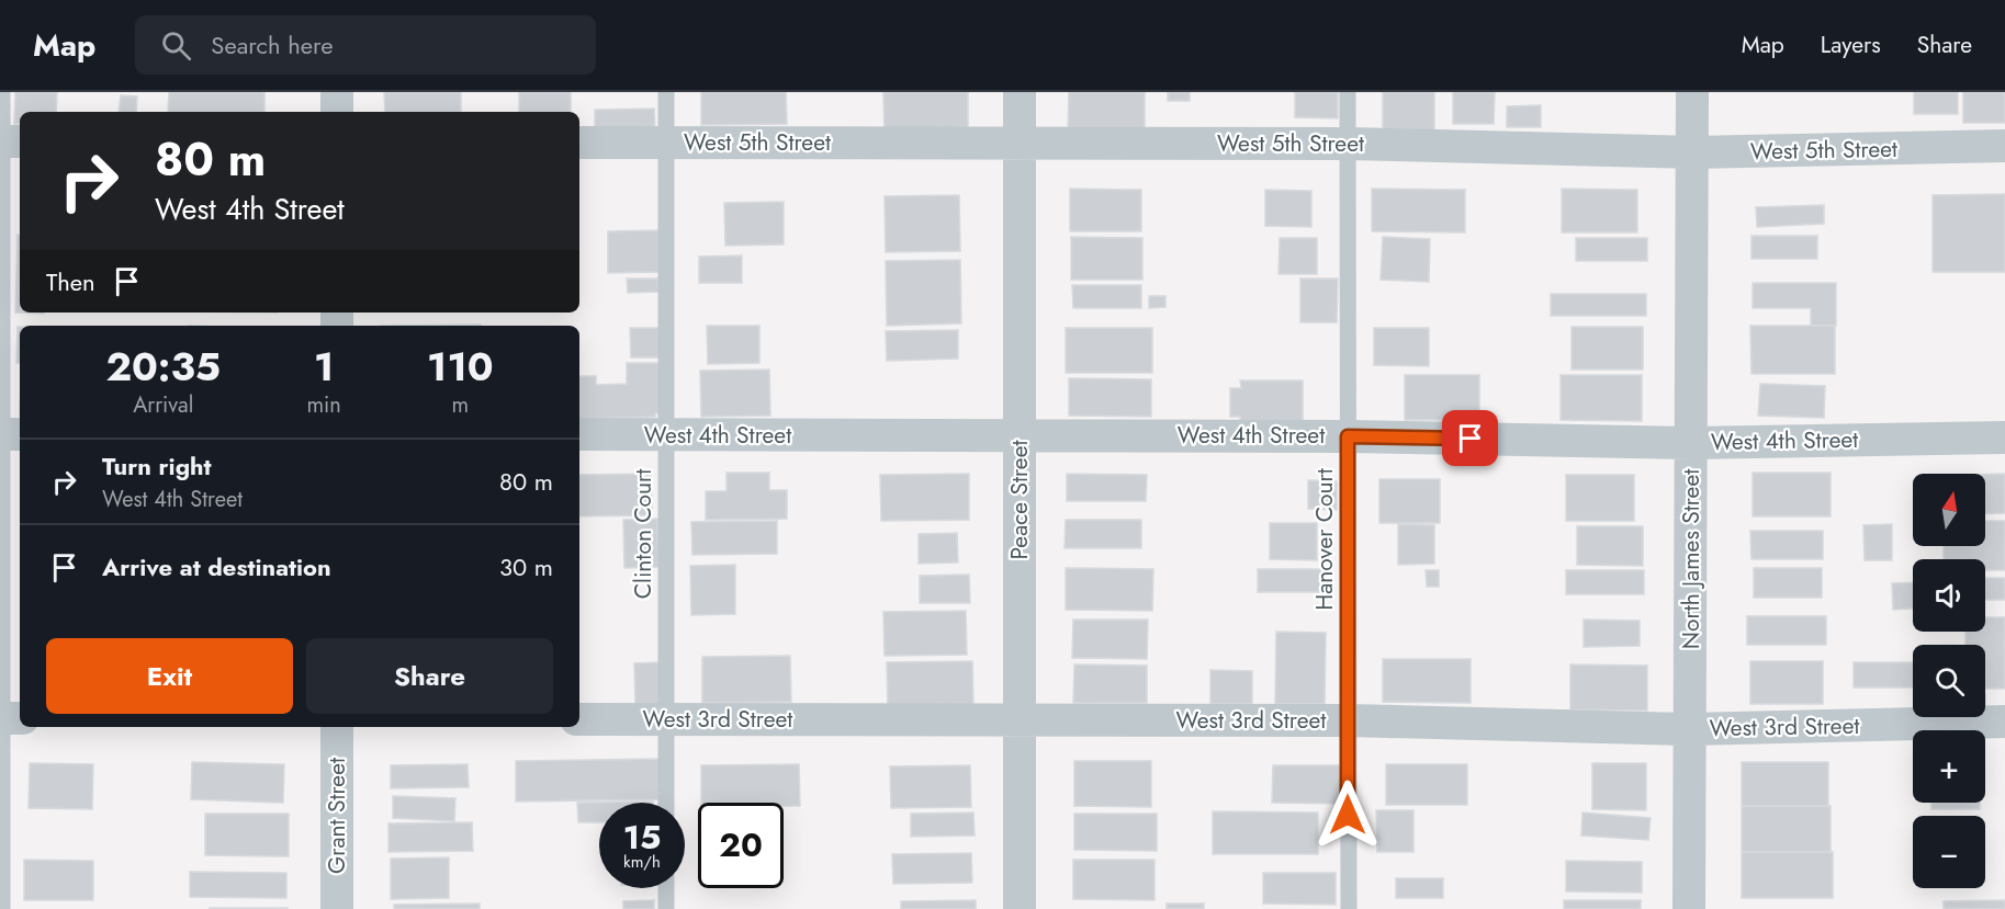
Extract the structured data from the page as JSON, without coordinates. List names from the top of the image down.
{
  "streets": {
    "street": [
      "West 5th Street",
      "West 4th Street",
      "Peace Street",
      "North James Street",
      "West 3rd Street",
      "Grant Street"
    ],
    "lane": ["Clinton Court", "Hanover Court"]
  },
  "crossings": [
    ["West 5th Street", "Peace Street"],
    ["West 5th Street", "Clinton Court"],
    ["West 5th Street", "Hanover Court"],
    ["West 5th Street", "North James Street"],
    ["West 4th Street", "Peace Street"],
    ["West 4th Street", "Clinton Court"],
    ["West 4th Street", "Hanover Court"],
    ["West 4th Street", "North James Street"],
    ["Peace Street", "West 3rd Street"],
    ["Clinton Court", "West 3rd Street"],
    ["Hanover Court", "West 3rd Street"],
    ["North James Street", "West 3rd Street"]
  ],
  "north": "top",
  "page": {
    "header": "Map",
    "search": "Search here",
    "nav": ["Map", "Layers", "Share"],
    "turn": ["80 m", "West 4th Street"],
    "then": "Then",
    "eta": [
      "20:35",
      "Arrival",
      "1",
      "min",
      "110",
      "m"
    ],
    "list": [
      {
        "name": "Turn right",
        "note": "West 4th Street",
        "value": "80 m"
      },
      {
        "name": "Arrive at destination",
        "value": "30 m"
      }
    ],
    "map_buttons": ["+", "−"],
    "buttons": ["Exit", "Share"],
    "speed": "15 km/h",
    "limit": "20"
  }
}
